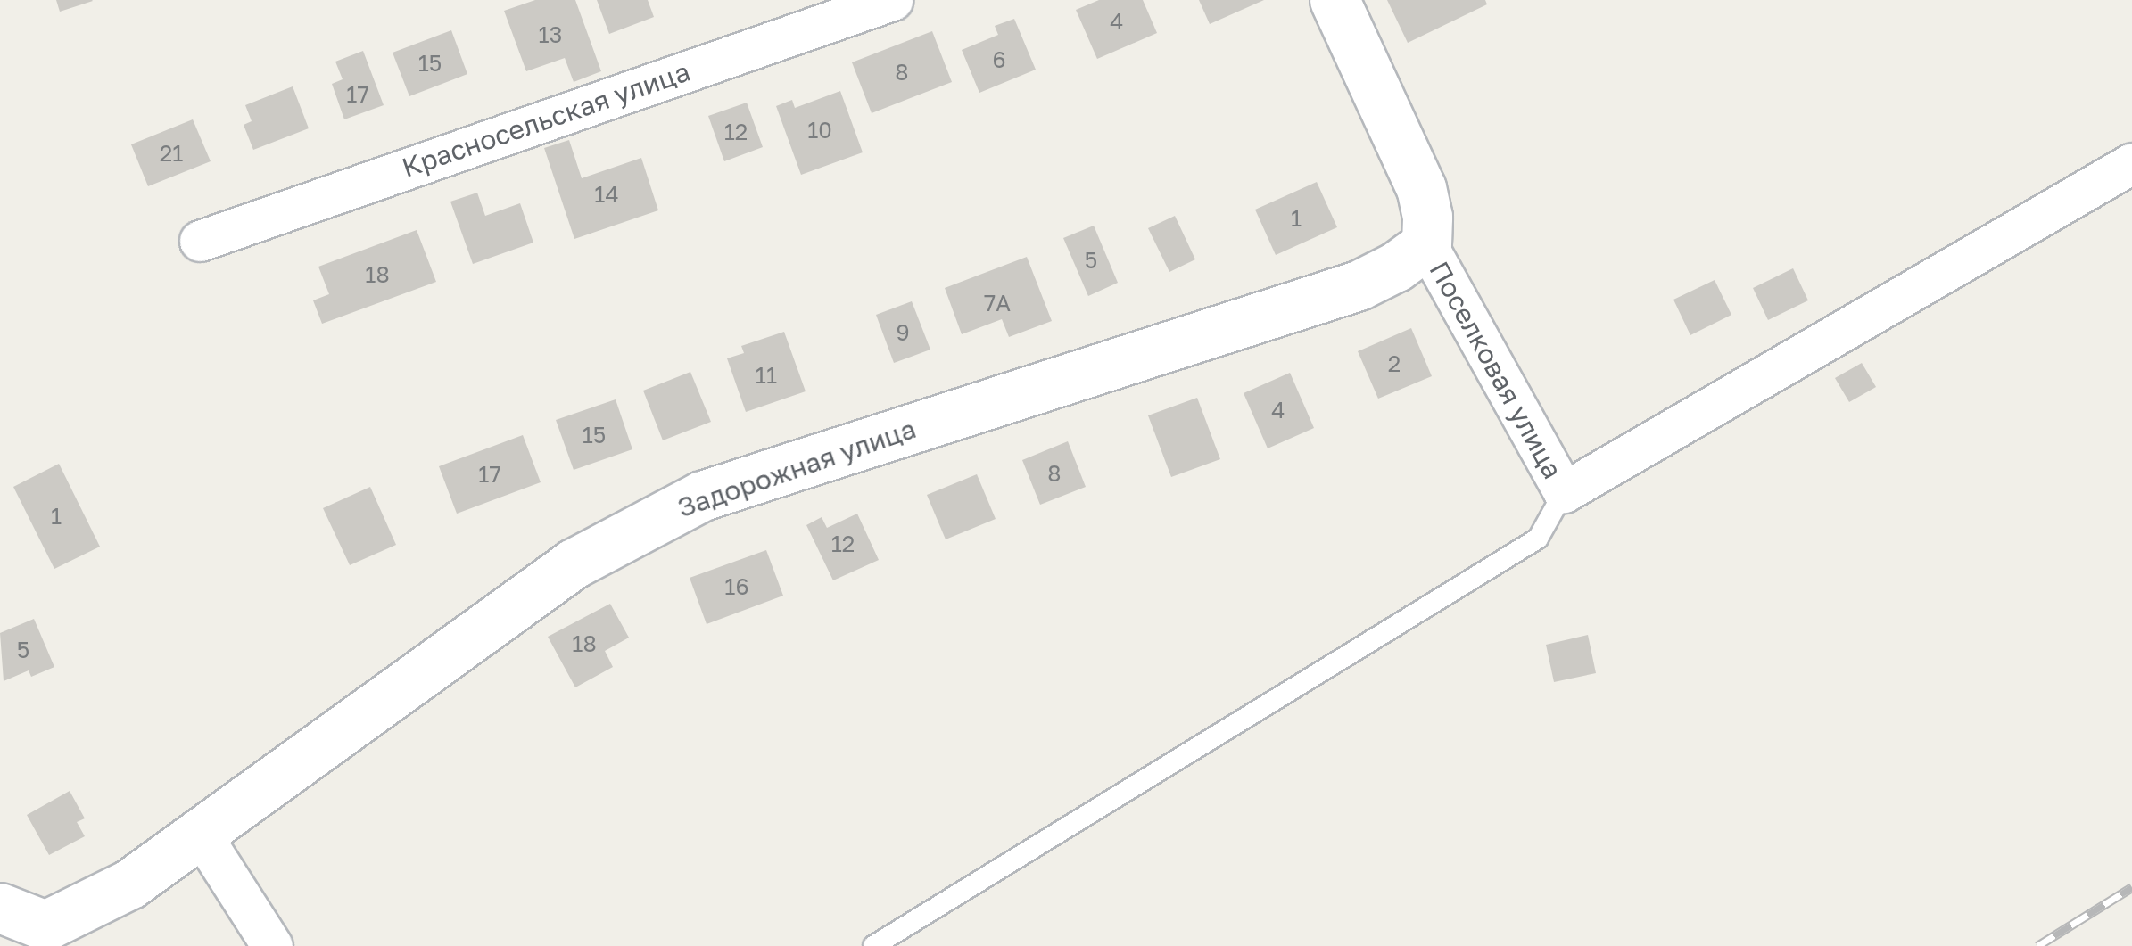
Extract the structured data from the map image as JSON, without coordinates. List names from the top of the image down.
{
  "streets": {
    "street": ["Красносельская улица", "Поселковая улица", "Задорожная улица"]
  },
  "crossings": [
    ["Поселковая улица", "Задорожная улица"]
  ],
  "house_numbers": [
    "4",
    "13",
    "6",
    "15",
    "8",
    "17",
    "10",
    "12",
    "21",
    "14",
    "1",
    "5",
    "18",
    "7А",
    "9",
    "2",
    "11",
    "4",
    "15",
    "8",
    "17",
    "1",
    "12",
    "16",
    "18",
    "5"
  ]
}
